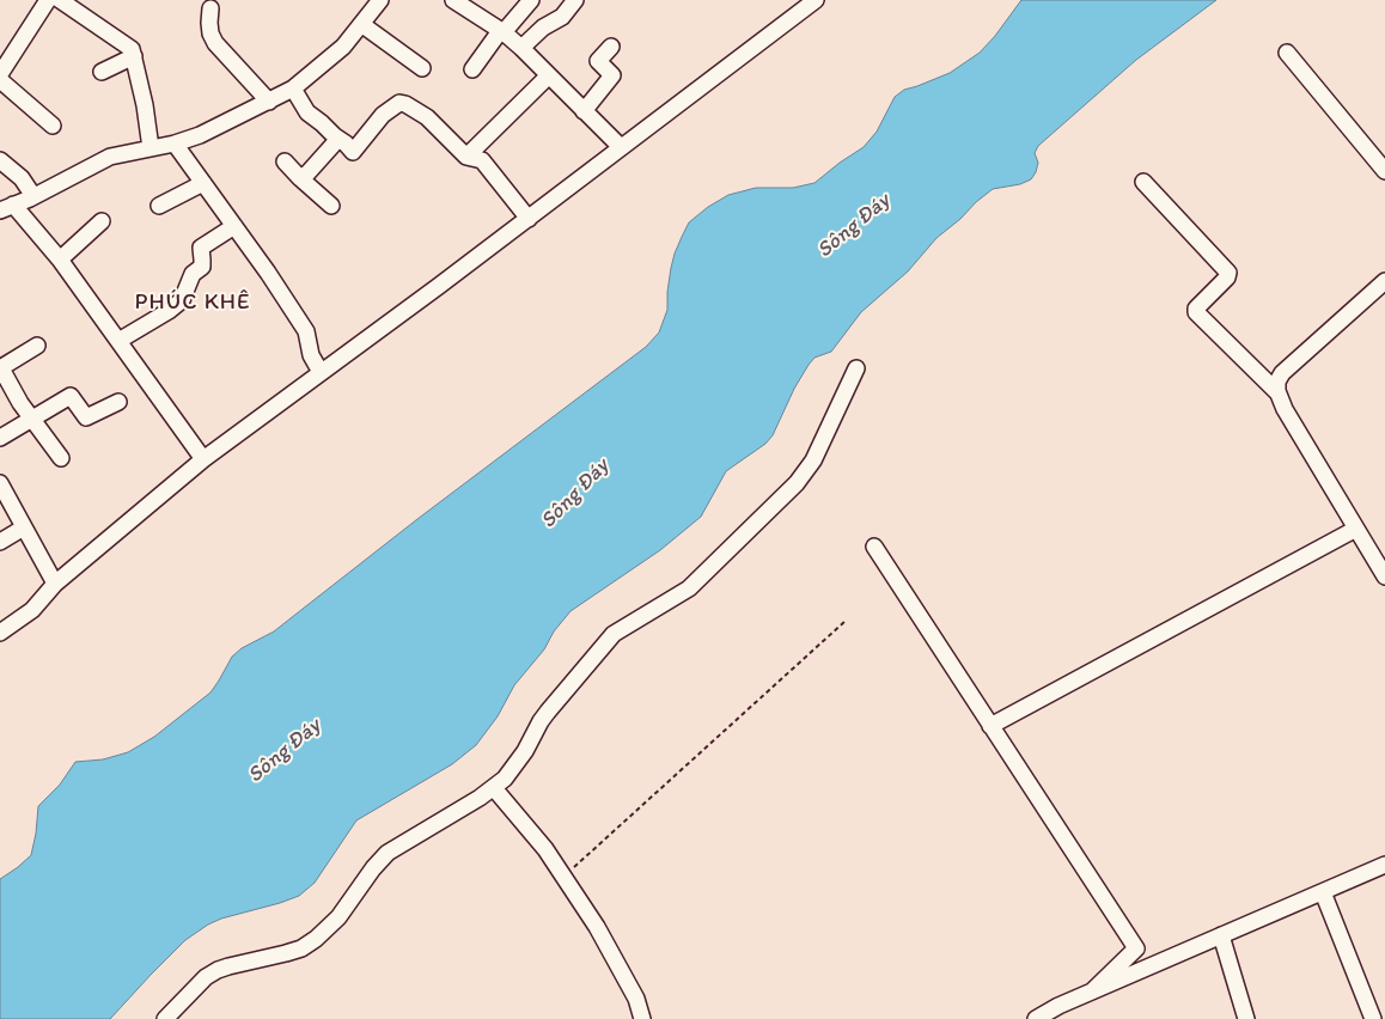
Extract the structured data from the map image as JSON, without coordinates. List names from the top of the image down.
{
  "districts": ["PHÚC KHÊ"],
  "water": ["Sông Đáy"]
}
